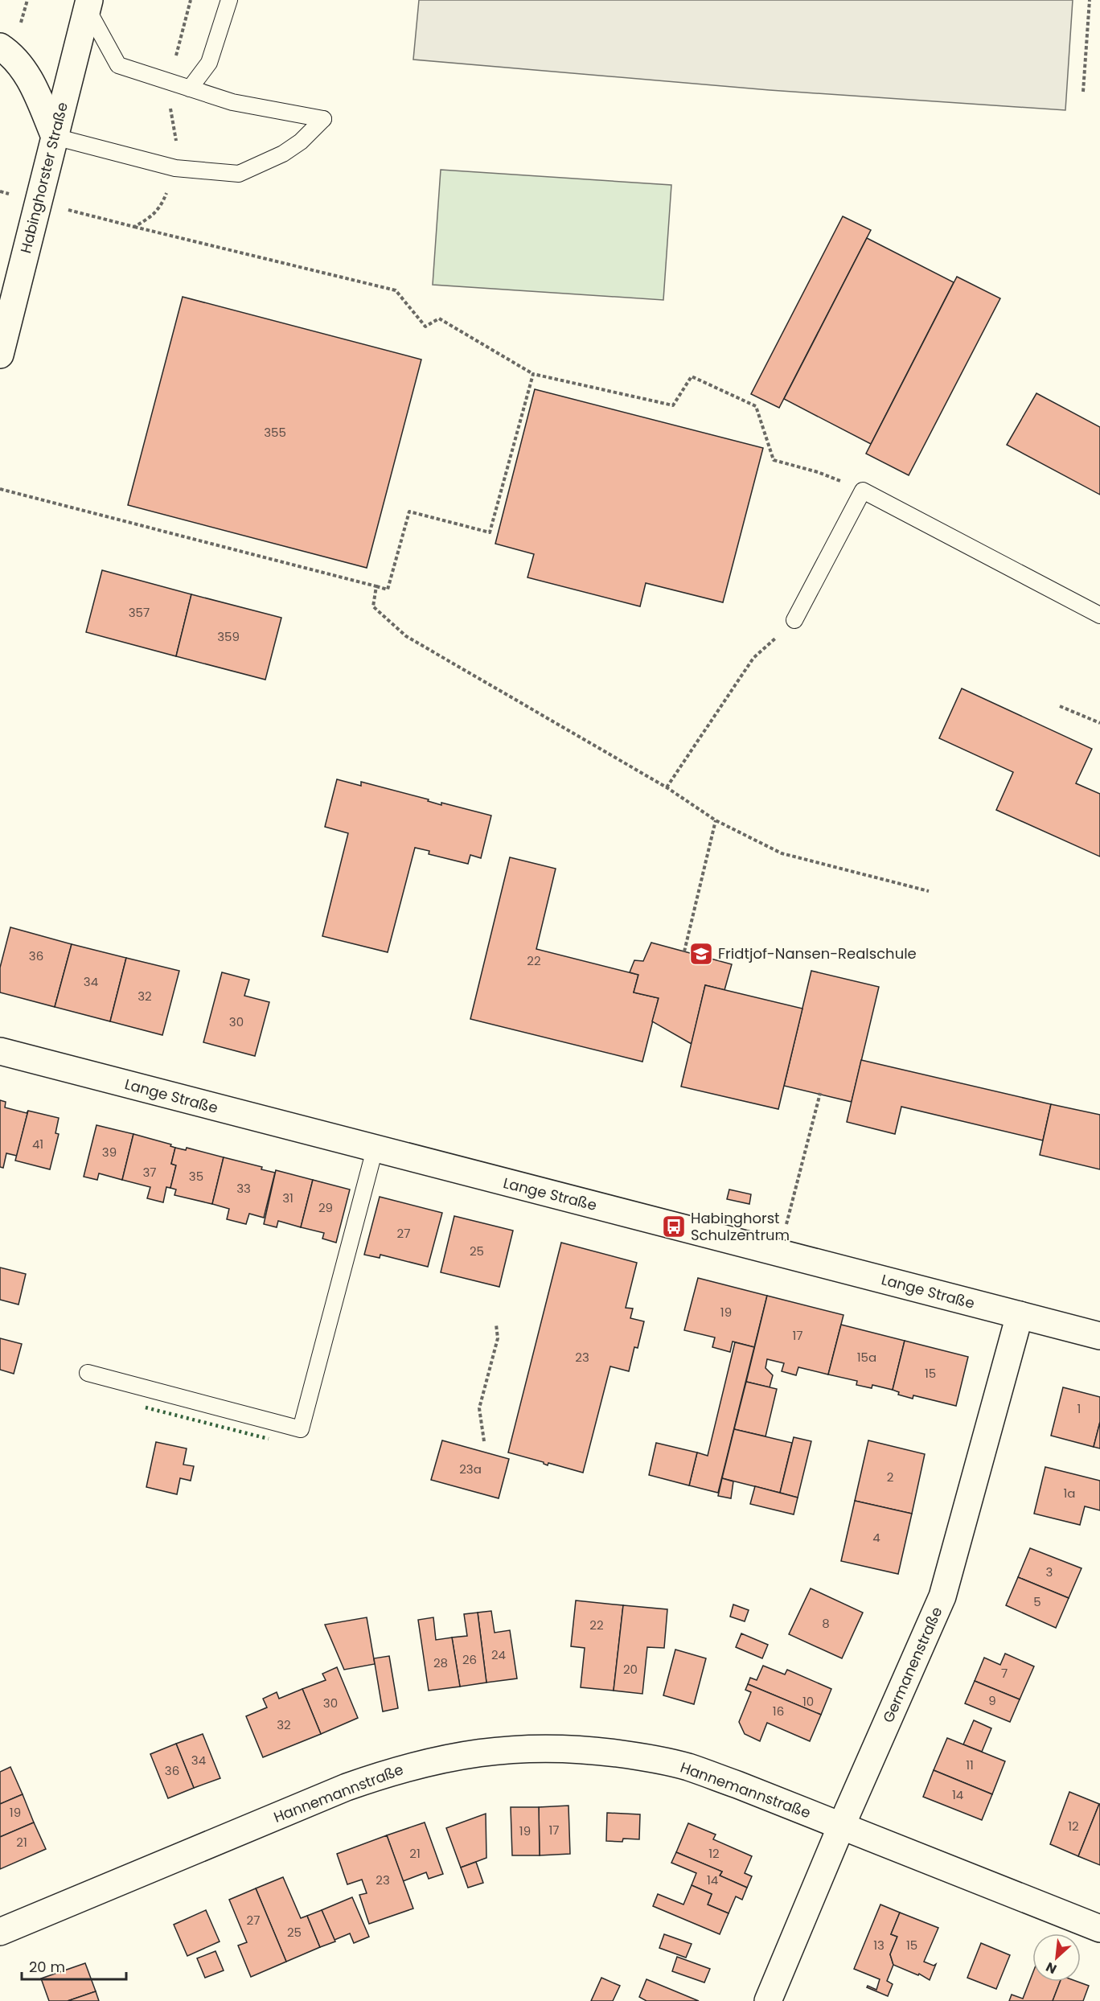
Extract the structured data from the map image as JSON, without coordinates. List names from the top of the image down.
{
  "streets": {
    "street": [
      "Habinghorster Straße",
      "Lange Straße",
      "Germanenstraße",
      "Hannemannstraße"
    ]
  },
  "crossings": [
    ["Lange Straße", "Germanenstraße"],
    ["Germanenstraße", "Hannemannstraße"]
  ],
  "places": {
    "school or university": ["Fridtjof-Nansen-Realschule"],
    "bus stop": ["Habinghorst Schulzentrum"]
  },
  "house_numbers": [
    "355",
    "357",
    "359",
    "36",
    "22",
    "34",
    "32",
    "30",
    "41",
    "39",
    "37",
    "35",
    "33",
    "31",
    "29",
    "27",
    "25",
    "19",
    "17",
    "23",
    "15a",
    "15",
    "1",
    "23a",
    "2",
    "1a",
    "4",
    "3",
    "5",
    "8",
    "22",
    "24",
    "26",
    "28",
    "20",
    "7",
    "9",
    "10",
    "30",
    "16",
    "32",
    "34",
    "11",
    "36",
    "14",
    "19",
    "12",
    "17",
    "19",
    "21",
    "21",
    "12",
    "23",
    "14",
    "27",
    "25",
    "13",
    "15"
  ],
  "scale_bar": "20 m",
  "north": "bottom left"
}
